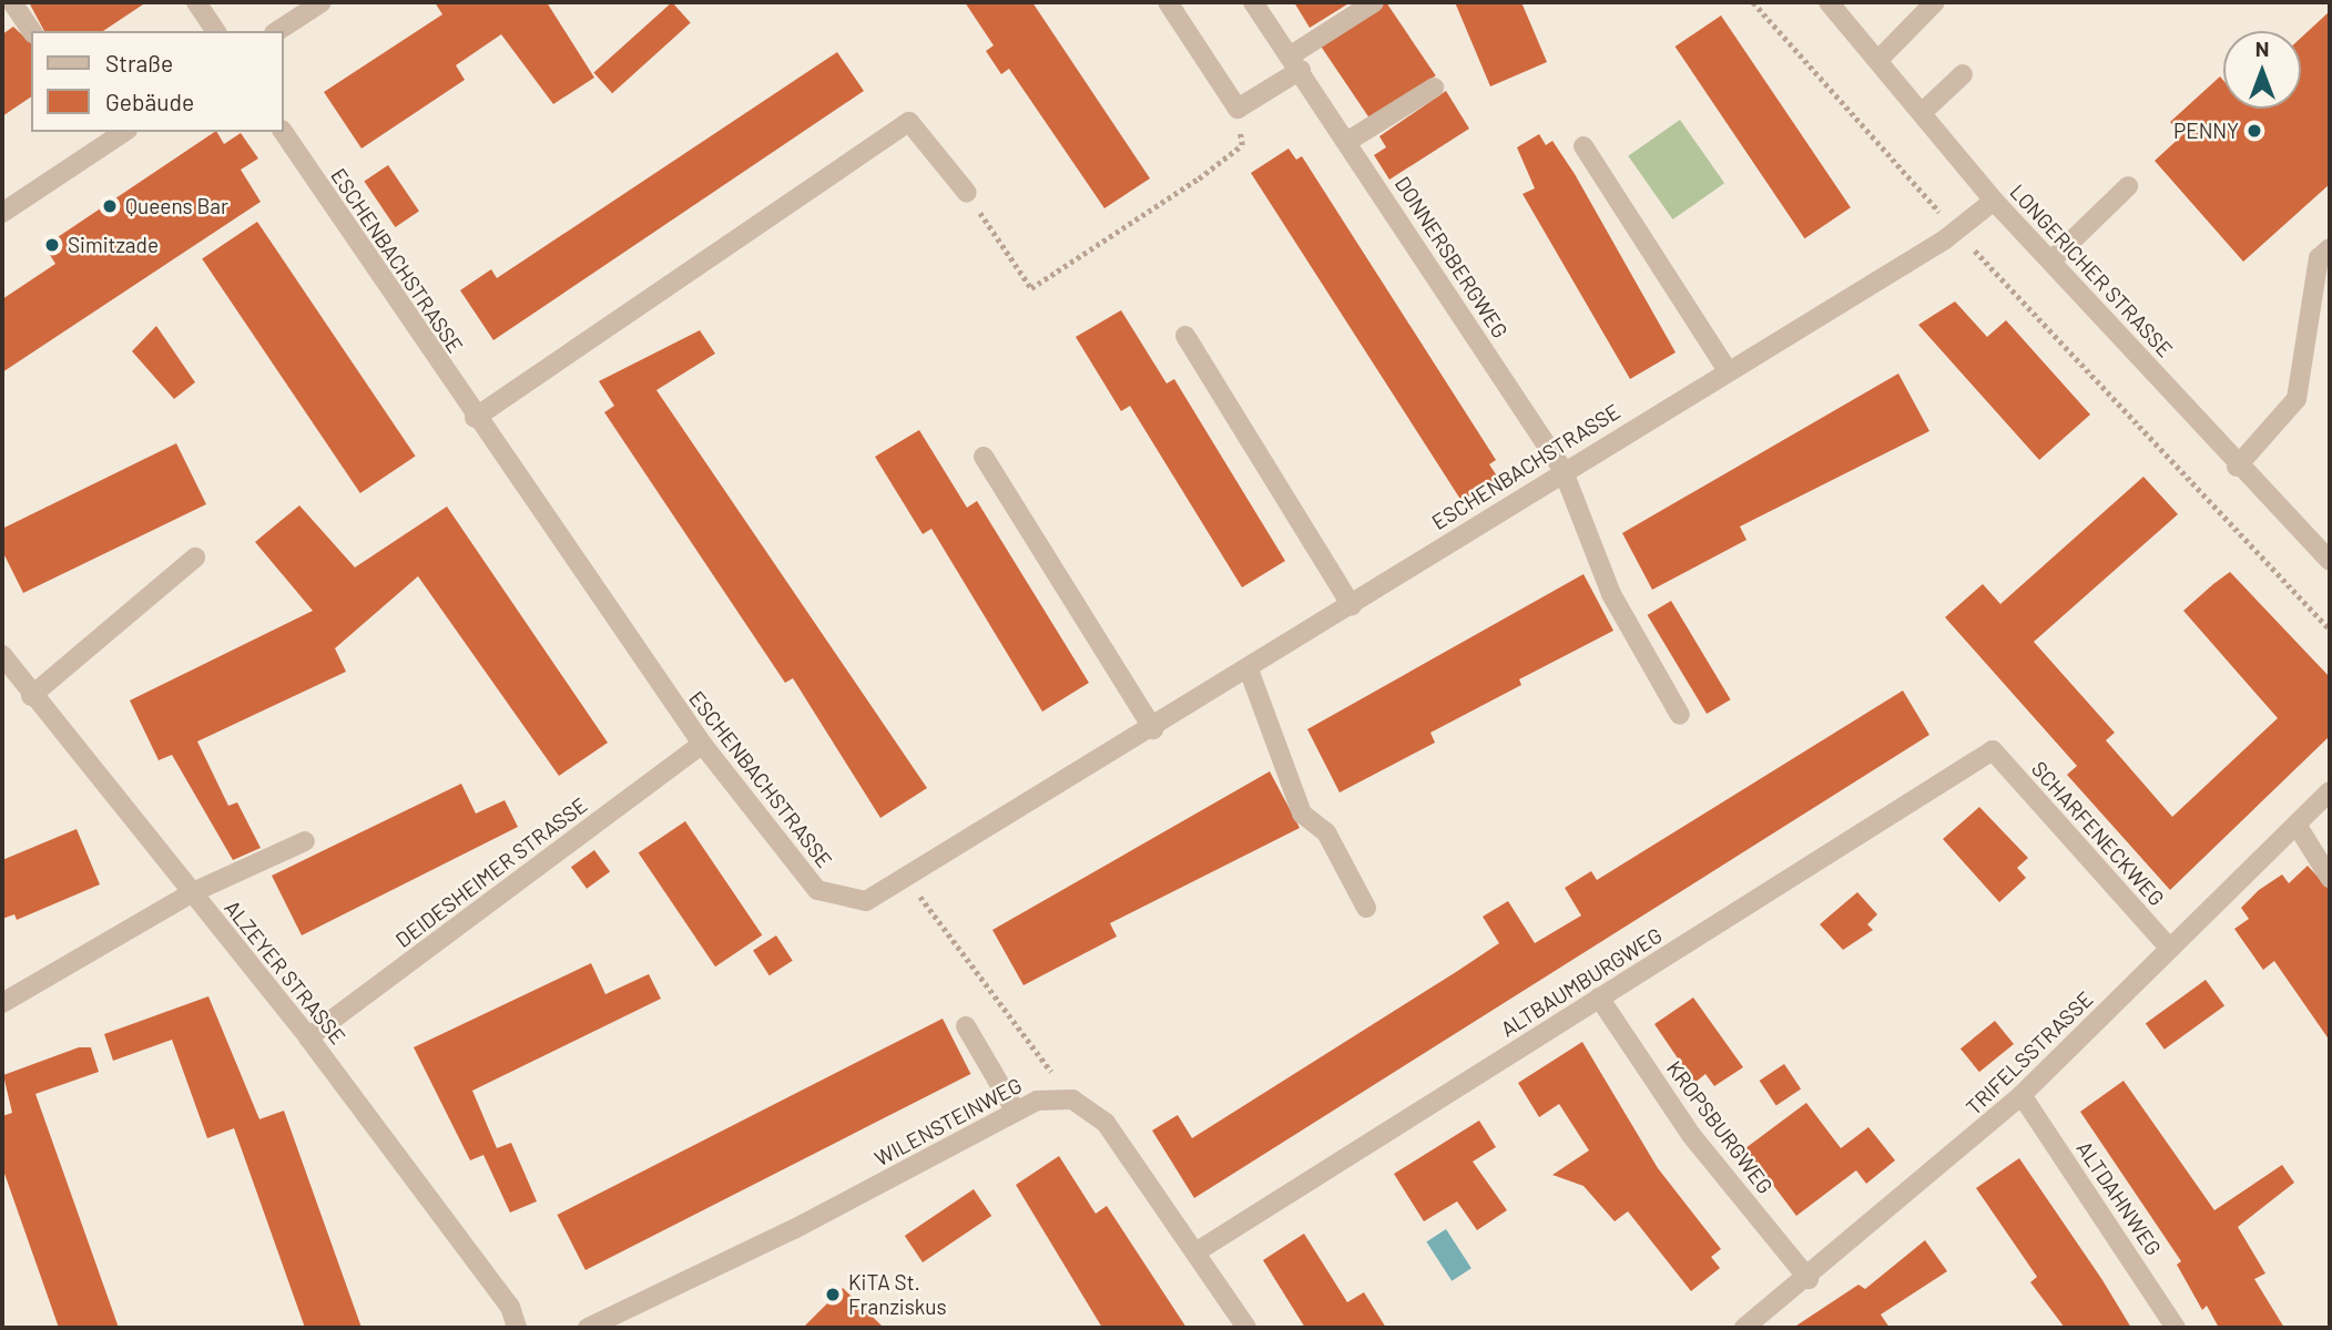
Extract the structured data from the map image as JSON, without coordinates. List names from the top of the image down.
{
  "streets": {
    "street": [
      "DONNERSBERGWEG",
      "ESCHENBACHSTRASSE",
      "LONGERICHER STRASSE",
      "SCHARFENECKWEG",
      "DEIDESHEIMER STRASSE",
      "ALZEYER STRASSE",
      "ALTBAUMBURGWEG",
      "TRIFELSSTRASSE",
      "WILENSTEINWEG",
      "KROPSBURGWEG",
      "ALTDAHNWEG"
    ]
  },
  "crossings": [
    ["DONNERSBERGWEG", "ESCHENBACHSTRASSE"],
    ["ESCHENBACHSTRASSE", "LONGERICHER STRASSE"],
    ["ESCHENBACHSTRASSE", "DEIDESHEIMER STRASSE"],
    ["SCHARFENECKWEG", "ALTBAUMBURGWEG"],
    ["SCHARFENECKWEG", "TRIFELSSTRASSE"],
    ["DEIDESHEIMER STRASSE", "ALZEYER STRASSE"],
    ["ALTBAUMBURGWEG", "KROPSBURGWEG"],
    ["TRIFELSSTRASSE", "KROPSBURGWEG"],
    ["TRIFELSSTRASSE", "ALTDAHNWEG"]
  ],
  "places": [
    "PENNY",
    "Queens Bar",
    "Simitzade",
    "KiTA St. Franziskus"
  ],
  "legend": ["Straße", "Gebäude"],
  "north": "top"
}
